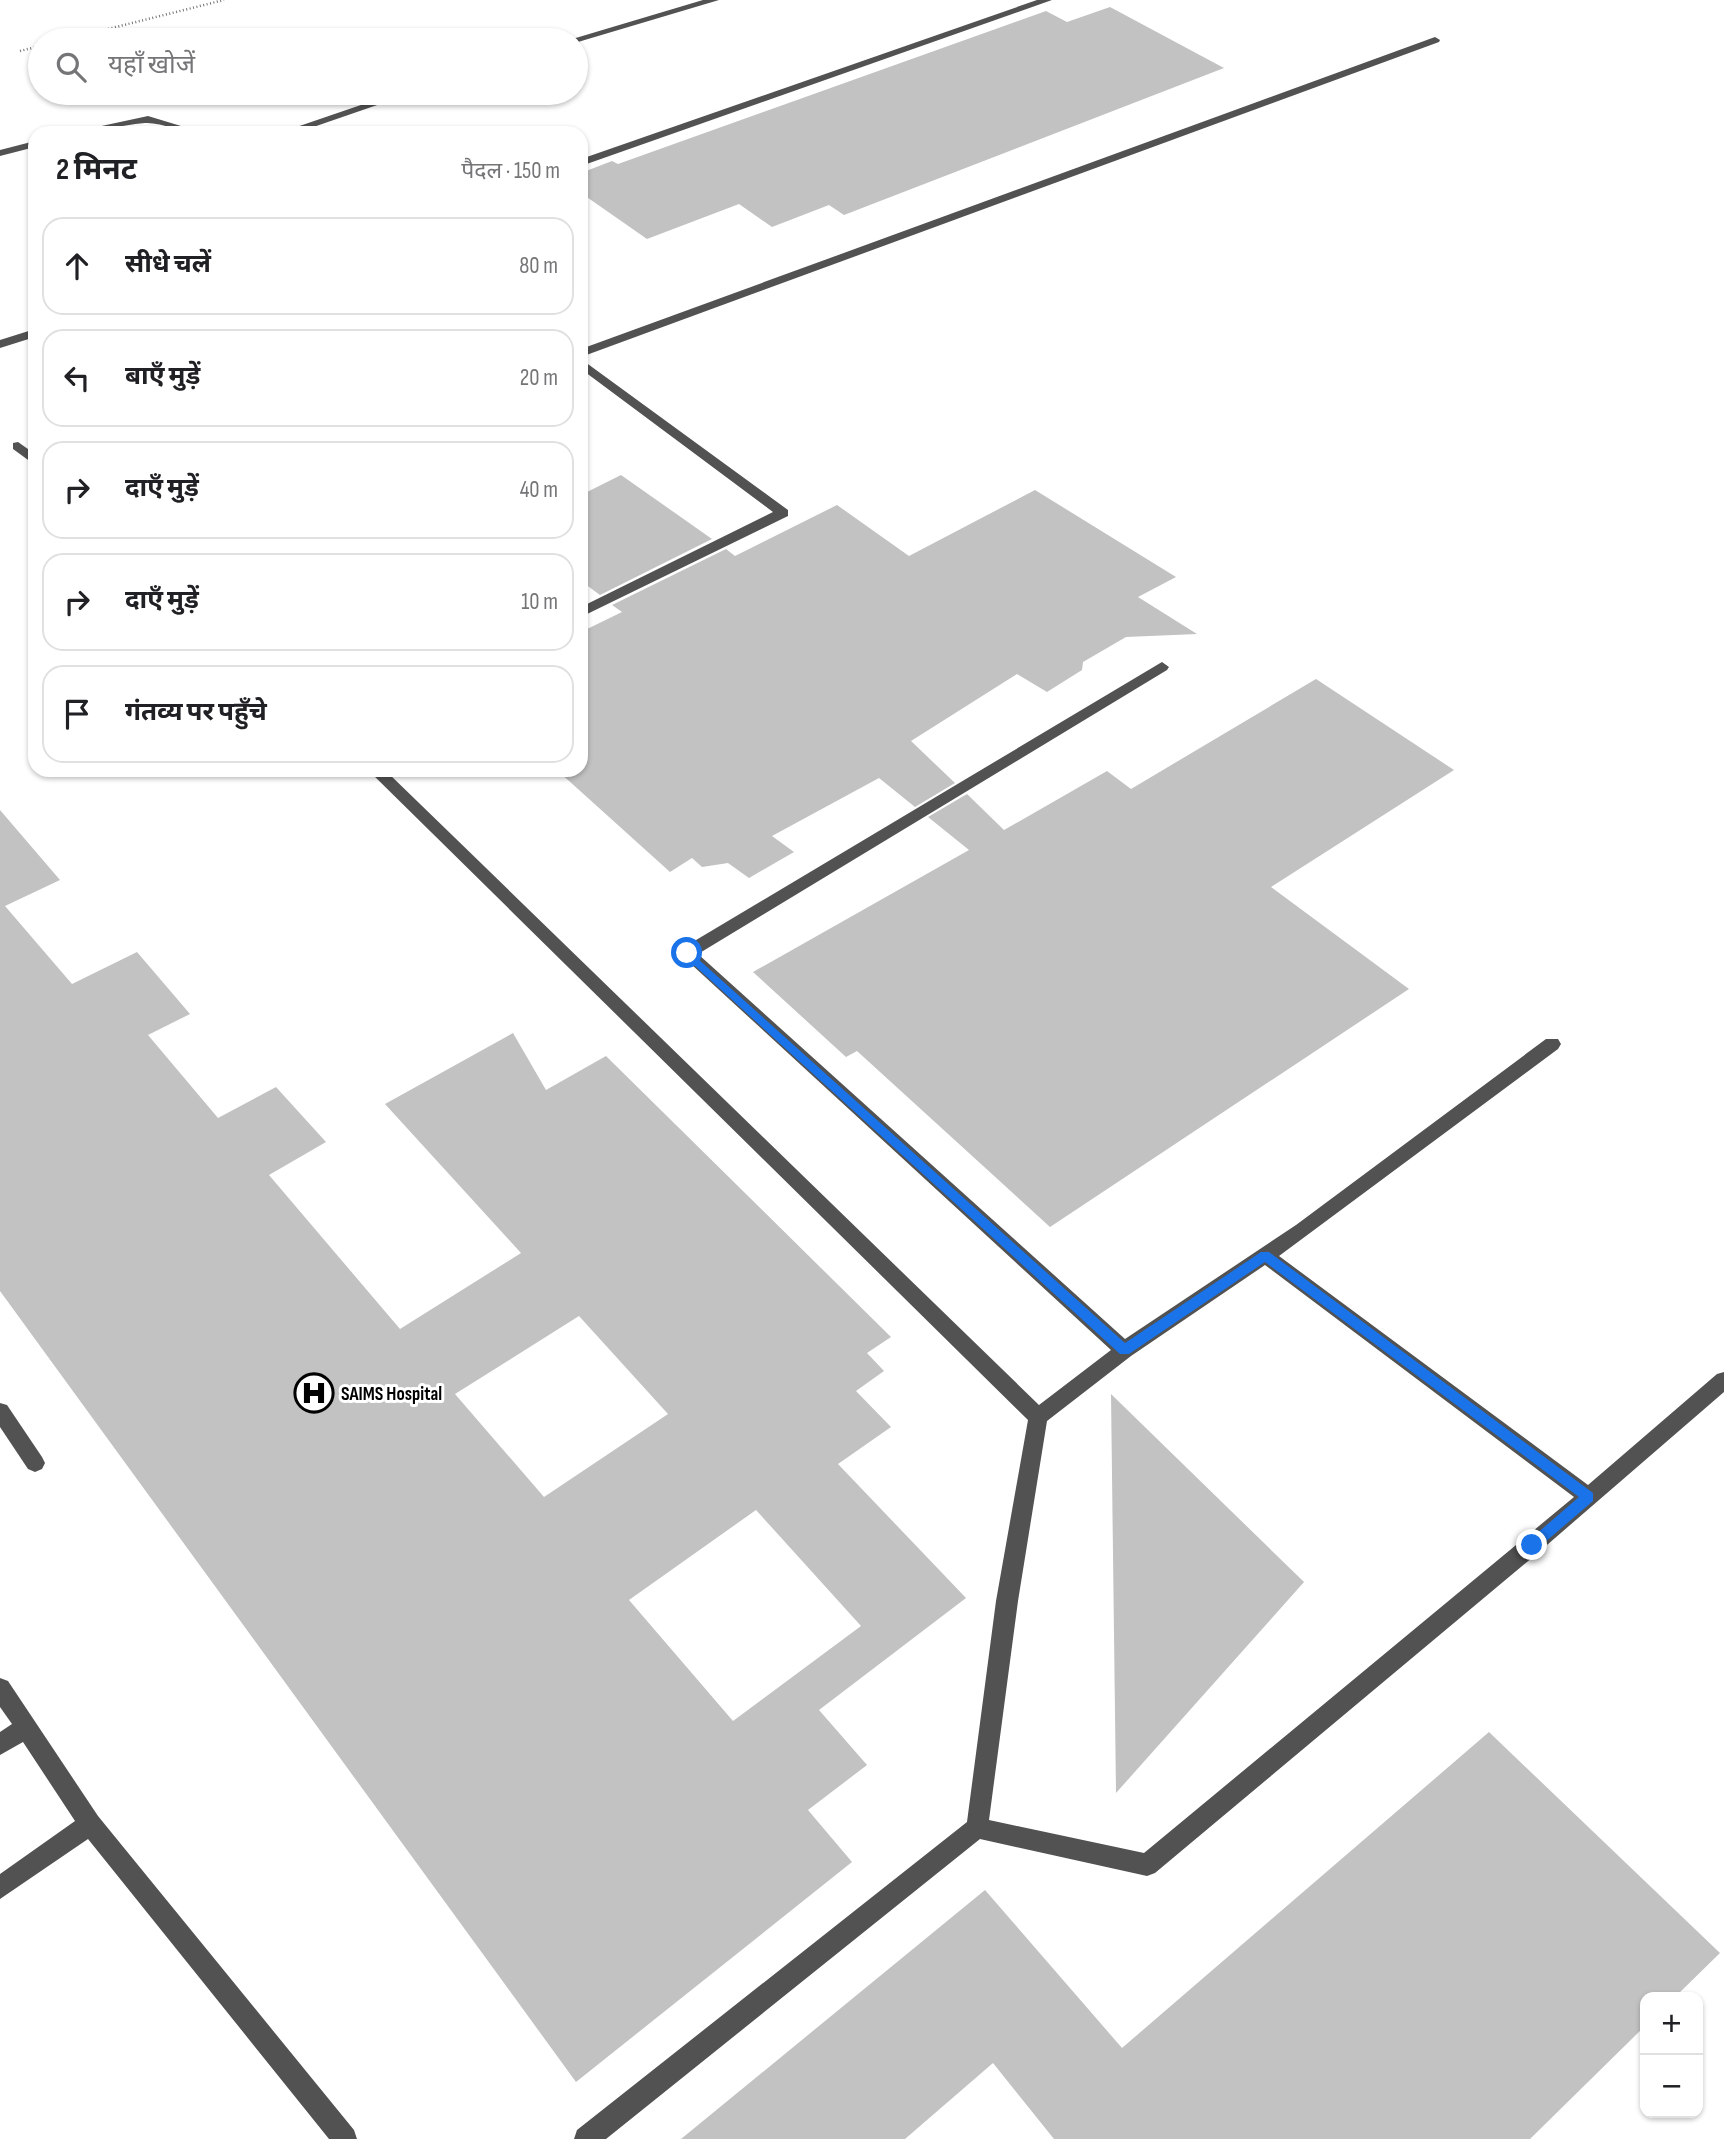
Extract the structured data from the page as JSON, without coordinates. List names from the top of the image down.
{
  "places": {
    "hospital": ["SAIMS Hospital"]
  },
  "page": {
    "search": "यहाँ खोजें",
    "heading": ["2 मिनट", "पैदल · 150 m"],
    "list": [
      ["सीधे चलें", "80 m"],
      ["बाएँ मुड़ें", "20 m"],
      ["दाएँ मुड़ें", "40 m"],
      ["दाएँ मुड़ें", "10 m"],
      "गंतव्य पर पहुँचे"
    ],
    "map_buttons": ["+", "−"]
  }
}
